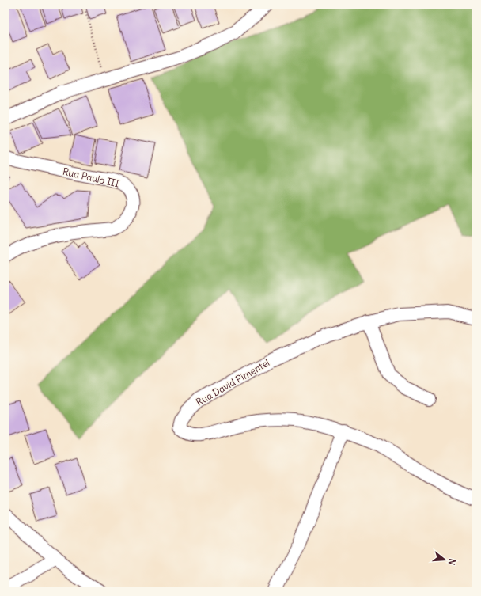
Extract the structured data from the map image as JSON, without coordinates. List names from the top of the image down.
{
  "streets": {
    "street": ["Rua Paulo III", "Rua David Pimentel"]
  },
  "north": "right"
}
